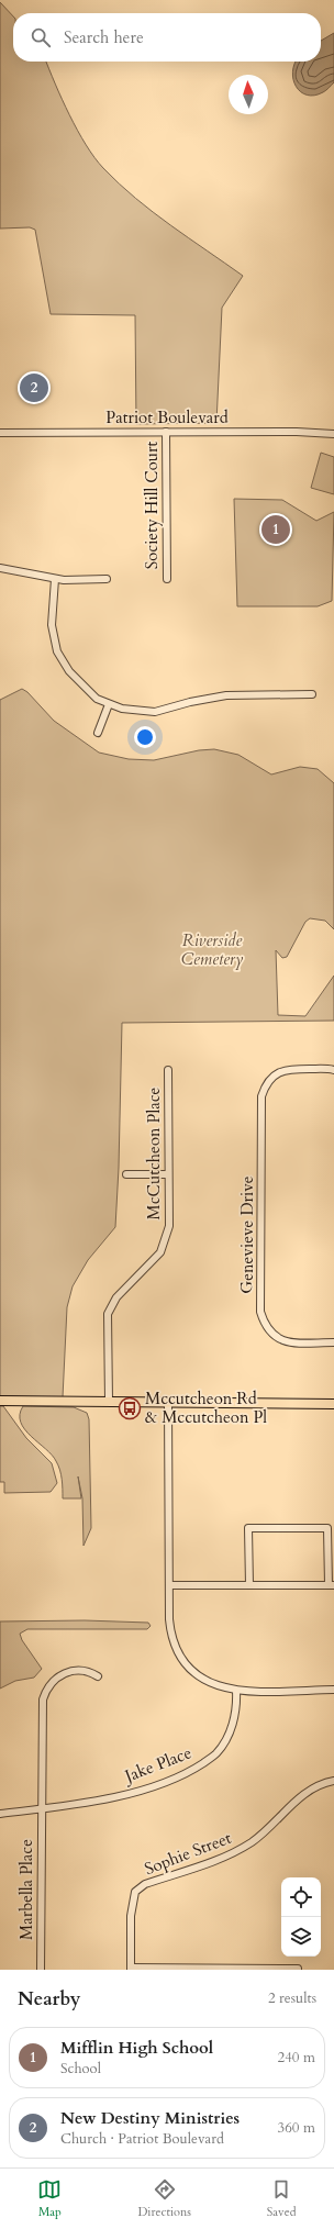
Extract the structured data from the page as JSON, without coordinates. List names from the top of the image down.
{
  "streets": {
    "street": [
      "Patriot Boulevard",
      "Society Hill Court",
      "McCutcheon Place",
      "Genevieve Drive",
      "Jake Place",
      "Sophie Street",
      "Marbella Place"
    ]
  },
  "crossings": [
    ["Patriot Boulevard", "Society Hill Court"],
    ["Jake Place", "Marbella Place"]
  ],
  "parks": ["Riverside Cemetery"],
  "places": {
    "bus stop": ["Mccutcheon Rd & Mccutcheon Pl"]
  },
  "north": "top",
  "page": {
    "search": "Search here",
    "pins": ["2", "1"],
    "heading": ["Nearby", "2 results"],
    "list": [
      {
        "mark": "1",
        "name": "Mifflin High School",
        "note": "School",
        "value": "240 m"
      },
      {
        "mark": "2",
        "name": "New Destiny Ministries",
        "note": "Church · Patriot Boulevard",
        "value": "360 m"
      }
    ],
    "nav": ["Map", "Directions", "Saved"]
  }
}
